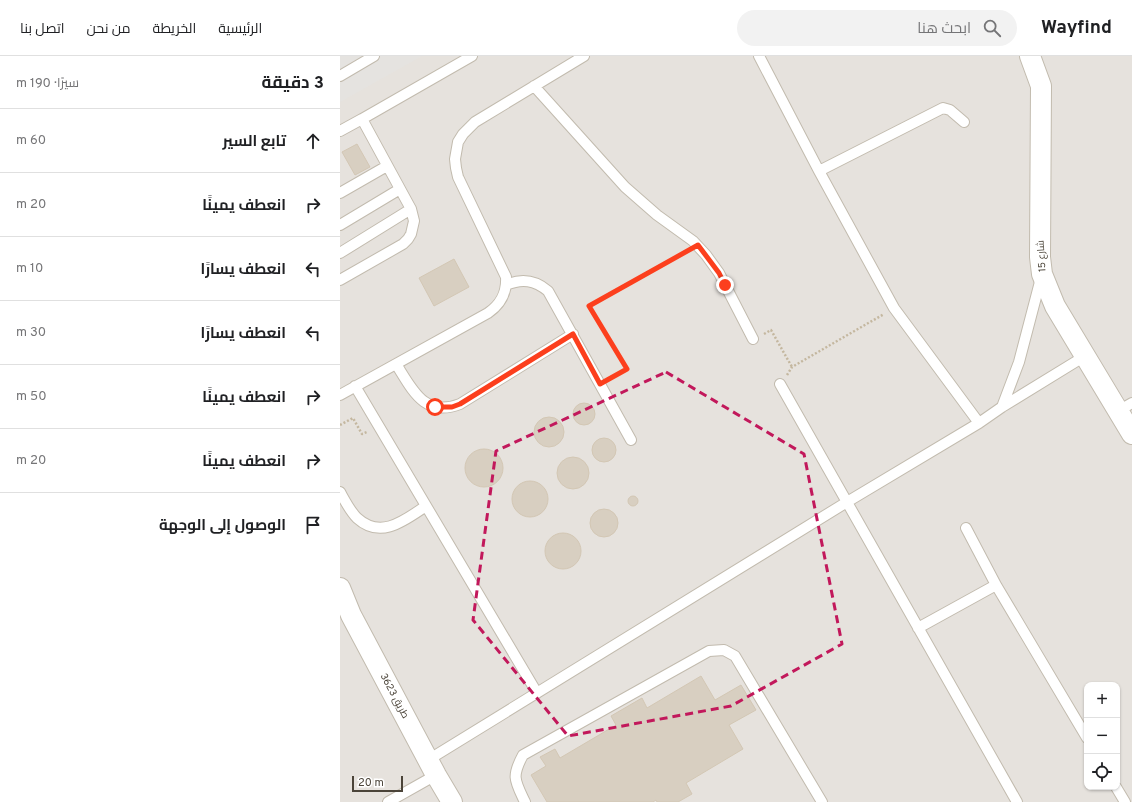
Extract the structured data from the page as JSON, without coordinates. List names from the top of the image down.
{
  "streets": {
    "street": ["شارع 15", "طريق 3623"]
  },
  "scale_bar": "20 m",
  "page": {
    "header": "Wayfind",
    "search": "ابحث هنا",
    "nav": [
      "الرئيسية",
      "الخريطة",
      "من نحن",
      "اتصل بنا"
    ],
    "heading": ["3 دقيقة", "سيرًا · 190 m"],
    "list": [
      ["تابع السير", "60 m"],
      ["انعطف يمينًا", "20 m"],
      ["انعطف يسارًا", "10 m"],
      ["انعطف يسارًا", "30 m"],
      ["انعطف يمينًا", "50 m"],
      ["انعطف يمينًا", "20 m"],
      "الوصول إلى الوجهة"
    ],
    "map_buttons": ["+", "−"],
    "scale": "20 m"
  }
}
